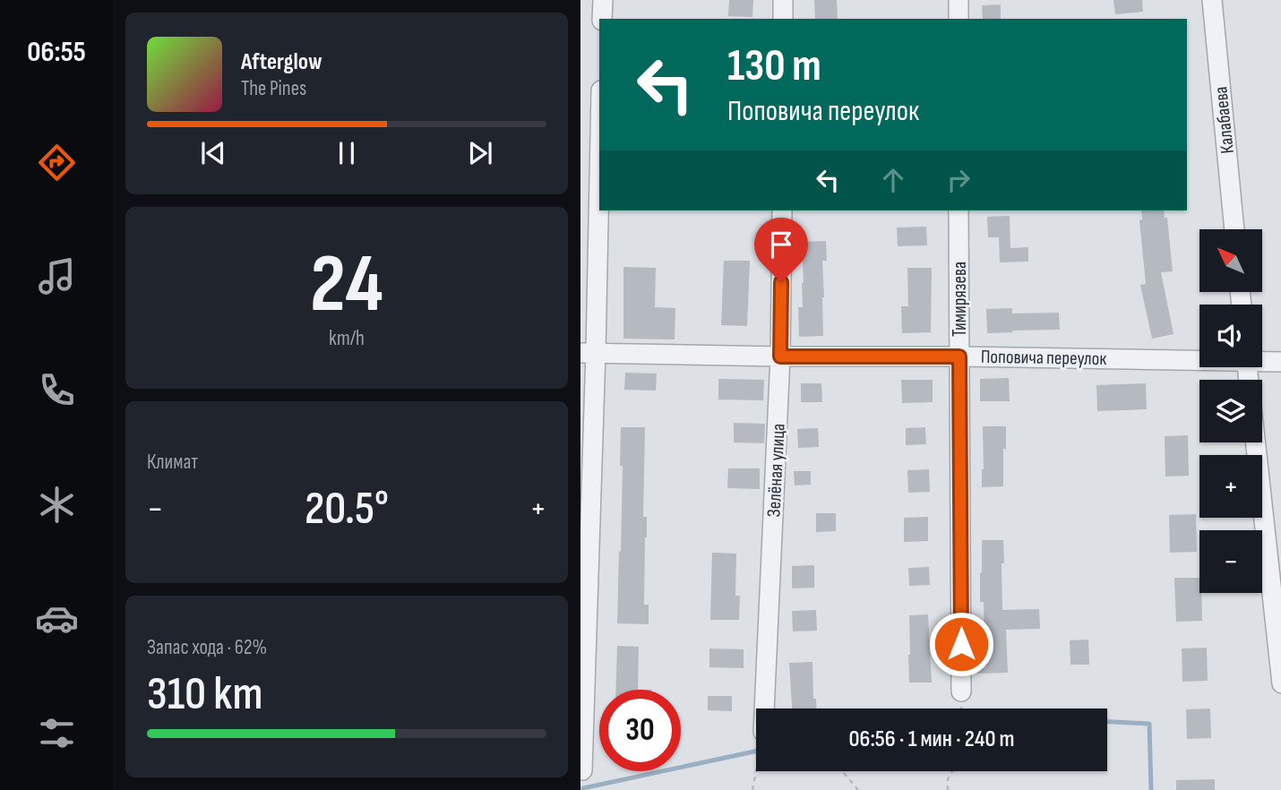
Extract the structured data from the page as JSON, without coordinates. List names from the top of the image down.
{
  "streets": {
    "street": [
      "Калабаева",
      "Тимирязева",
      "Поповича переулок",
      "Зелёная улица"
    ]
  },
  "crossings": [
    ["Тимирязева", "Поповича переулок"],
    ["Поповича переулок", "Зелёная улица"]
  ],
  "north": "top left",
  "page": {
    "tabs": "06:55",
    "turn": ["130 m", "Поповича переулок"],
    "song": ["Afterglow", "The Pines"],
    "tile": [
      ["24", "km/h"],
      "Климат",
      ["Запас хода · 62%", "310 km"]
    ],
    "map_buttons": ["+", "−"],
    "heat": ["−", "20.5°", "+"],
    "limit": "30",
    "trip": "06:56 · 1 мин · 240 m"
  }
}
